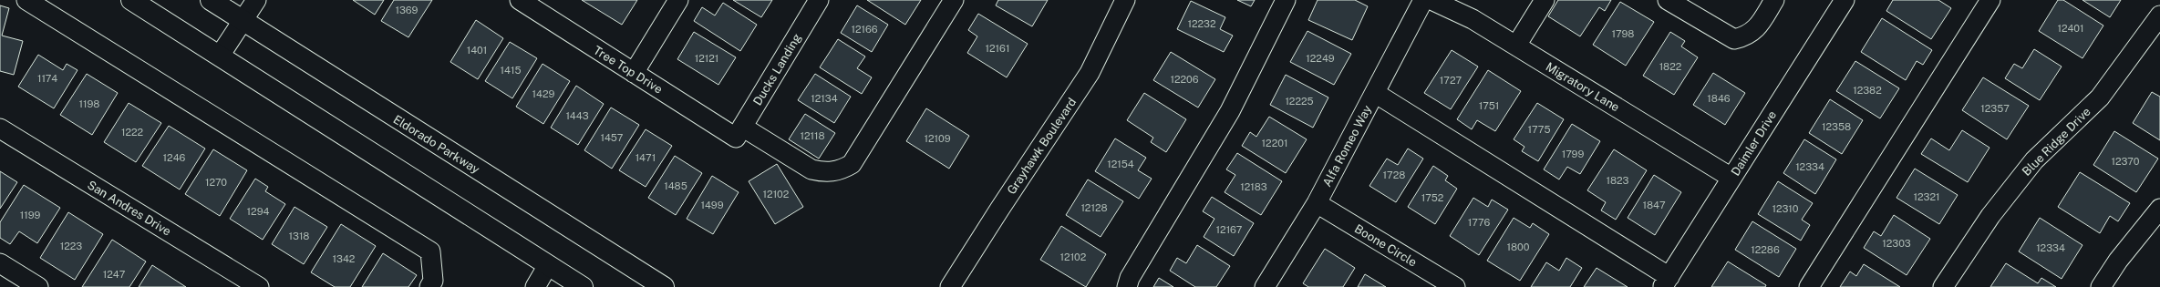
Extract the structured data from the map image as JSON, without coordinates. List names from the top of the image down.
{
  "streets": {
    "main road": ["Eldorado Parkway"],
    "street": [
      "Tree Top Drive",
      "Ducks Landing",
      "Migratory Lane",
      "Blue Ridge Drive",
      "Daimler Drive",
      "Grayhawk Boulevard",
      "Alfa Romeo Way",
      "San Andres Drive",
      "Boone Circle"
    ]
  },
  "crossings": [
    ["Tree Top Drive", "Ducks Landing"],
    ["Migratory Lane", "Daimler Drive"],
    ["Alfa Romeo Way", "Boone Circle"]
  ],
  "house_numbers": [
    "1369",
    "12232",
    "12401",
    "12166",
    "1798",
    "12161",
    "1401",
    "12121",
    "12249",
    "1822",
    "1415",
    "1174",
    "12206",
    "1727",
    "12382",
    "1429",
    "12134",
    "1846",
    "12225",
    "1198",
    "1751",
    "12357",
    "1443",
    "12358",
    "1775",
    "1222",
    "12118",
    "1457",
    "12109",
    "12201",
    "1799",
    "1246",
    "1471",
    "12370",
    "12154",
    "12334",
    "1728",
    "1823",
    "1270",
    "1485",
    "12183",
    "12102",
    "12321",
    "1752",
    "1499",
    "1847",
    "12128",
    "12310",
    "1294",
    "1199",
    "1776",
    "12167",
    "1318",
    "12303",
    "1223",
    "1800",
    "12334",
    "12286",
    "12102",
    "1342",
    "1247"
  ]
}
